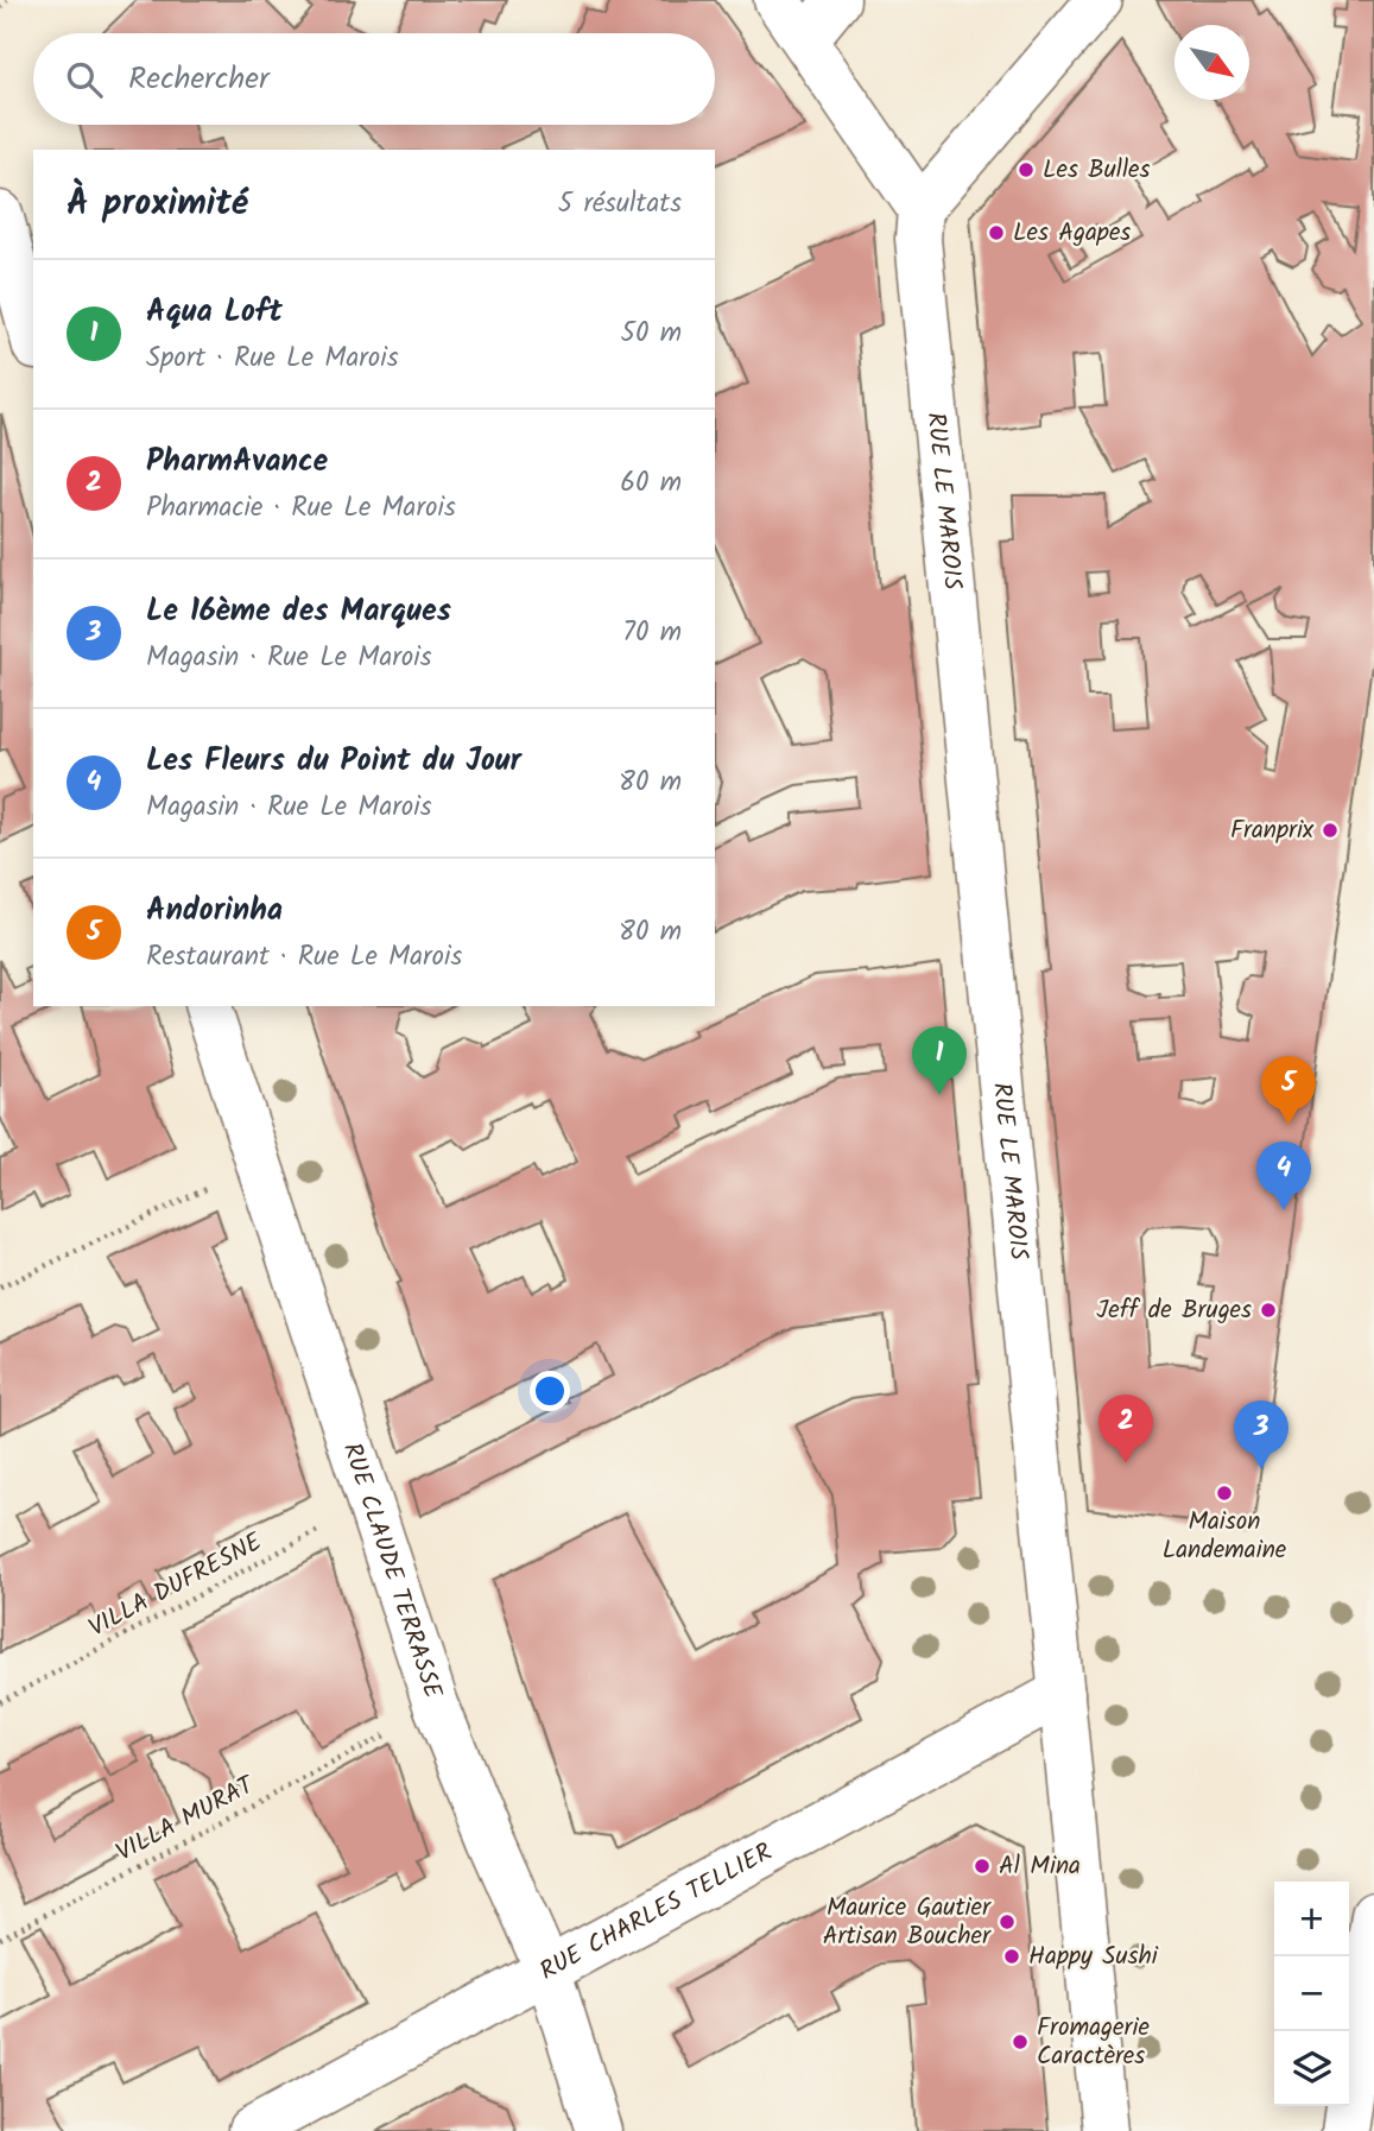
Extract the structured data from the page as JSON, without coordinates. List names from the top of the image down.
{
  "streets": {
    "street": ["RUE LE MAROIS", "RUE CLAUDE TERRASSE", "RUE CHARLES TELLIER"],
    "path": ["VILLA DUFRESNE", "VILLA MURAT"]
  },
  "crossings": [
    ["RUE LE MAROIS", "RUE CHARLES TELLIER"],
    ["RUE CLAUDE TERRASSE", "VILLA DUFRESNE"],
    ["RUE CLAUDE TERRASSE", "RUE CHARLES TELLIER"]
  ],
  "places": [
    "Les Bulles",
    "Les Agapes",
    "Franprix",
    "Jeff de Bruges",
    "Maison Landemaine",
    "Al Mina",
    "Maurice Gautier Artisan Boucher",
    "Happy Sushi",
    "Fromagerie Caractères"
  ],
  "north": "bottom right",
  "page": {
    "search": "Rechercher",
    "heading": ["À proximité", "5 résultats"],
    "list": [
      {
        "mark": "1",
        "name": "Aqua Loft",
        "note": "Sport · Rue Le Marois",
        "value": "50 m"
      },
      {
        "mark": "2",
        "name": "PharmAvance",
        "note": "Pharmacie · Rue Le Marois",
        "value": "60 m"
      },
      {
        "mark": "3",
        "name": "Le 16ème des Marques",
        "note": "Magasin · Rue Le Marois",
        "value": "70 m"
      },
      {
        "mark": "4",
        "name": "Les Fleurs du Point du Jour",
        "note": "Magasin · Rue Le Marois",
        "value": "80 m"
      },
      {
        "mark": "5",
        "name": "Andorinha",
        "note": "Restaurant · Rue Le Marois",
        "value": "80 m"
      }
    ],
    "pins": [
      "1",
      "5",
      "4",
      "2",
      "3"
    ],
    "map_buttons": ["+", "−"]
  }
}
